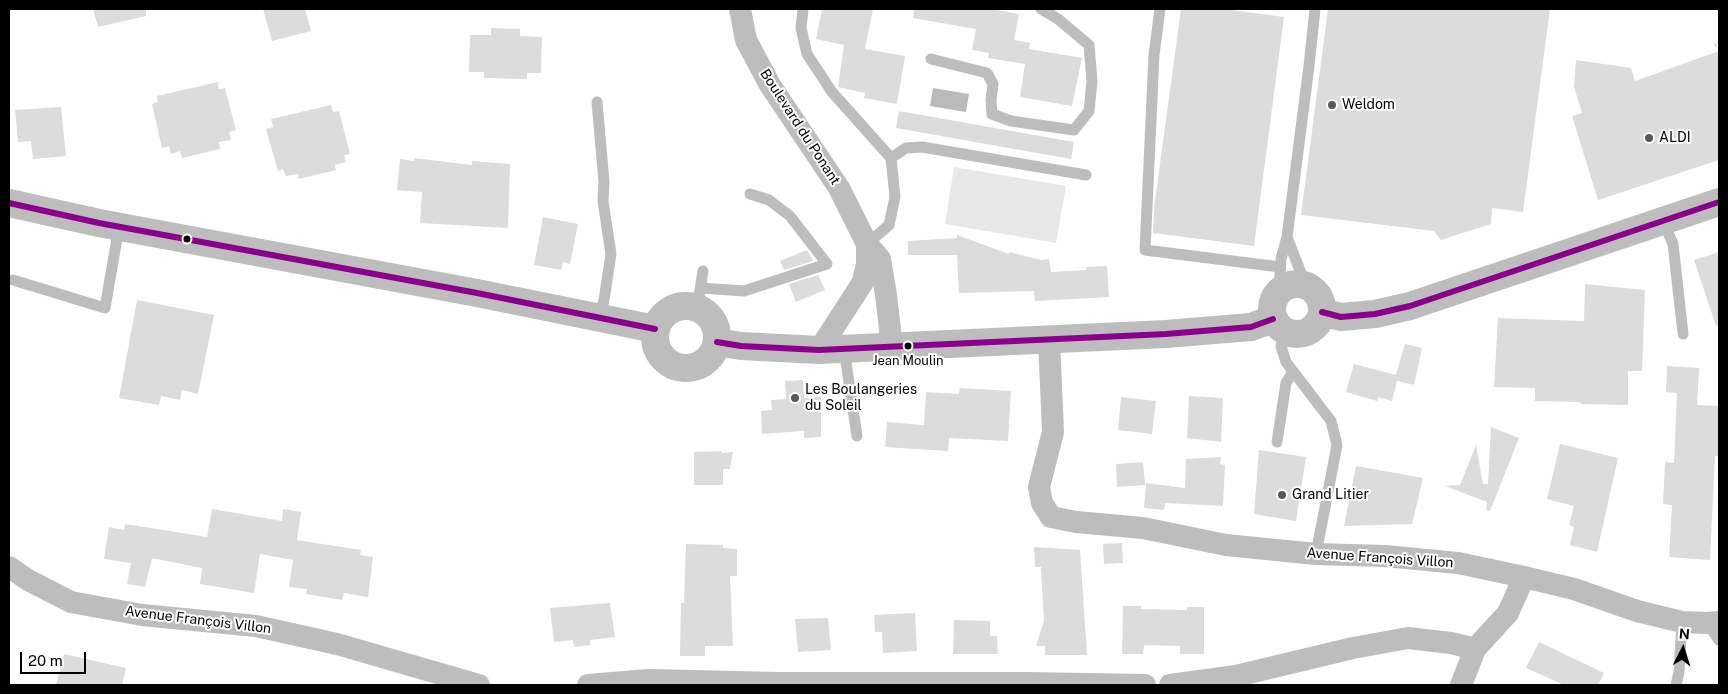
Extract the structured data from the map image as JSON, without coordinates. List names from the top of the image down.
{
  "streets": {
    "street": ["Boulevard du Ponant", "Avenue François Villon"]
  },
  "places": [
    "Weldom",
    "ALDI",
    "Jean Moulin",
    "Les Boulangeries du Soleil",
    "Grand Litier"
  ],
  "scale_bar": "20 m",
  "north": "top"
}
